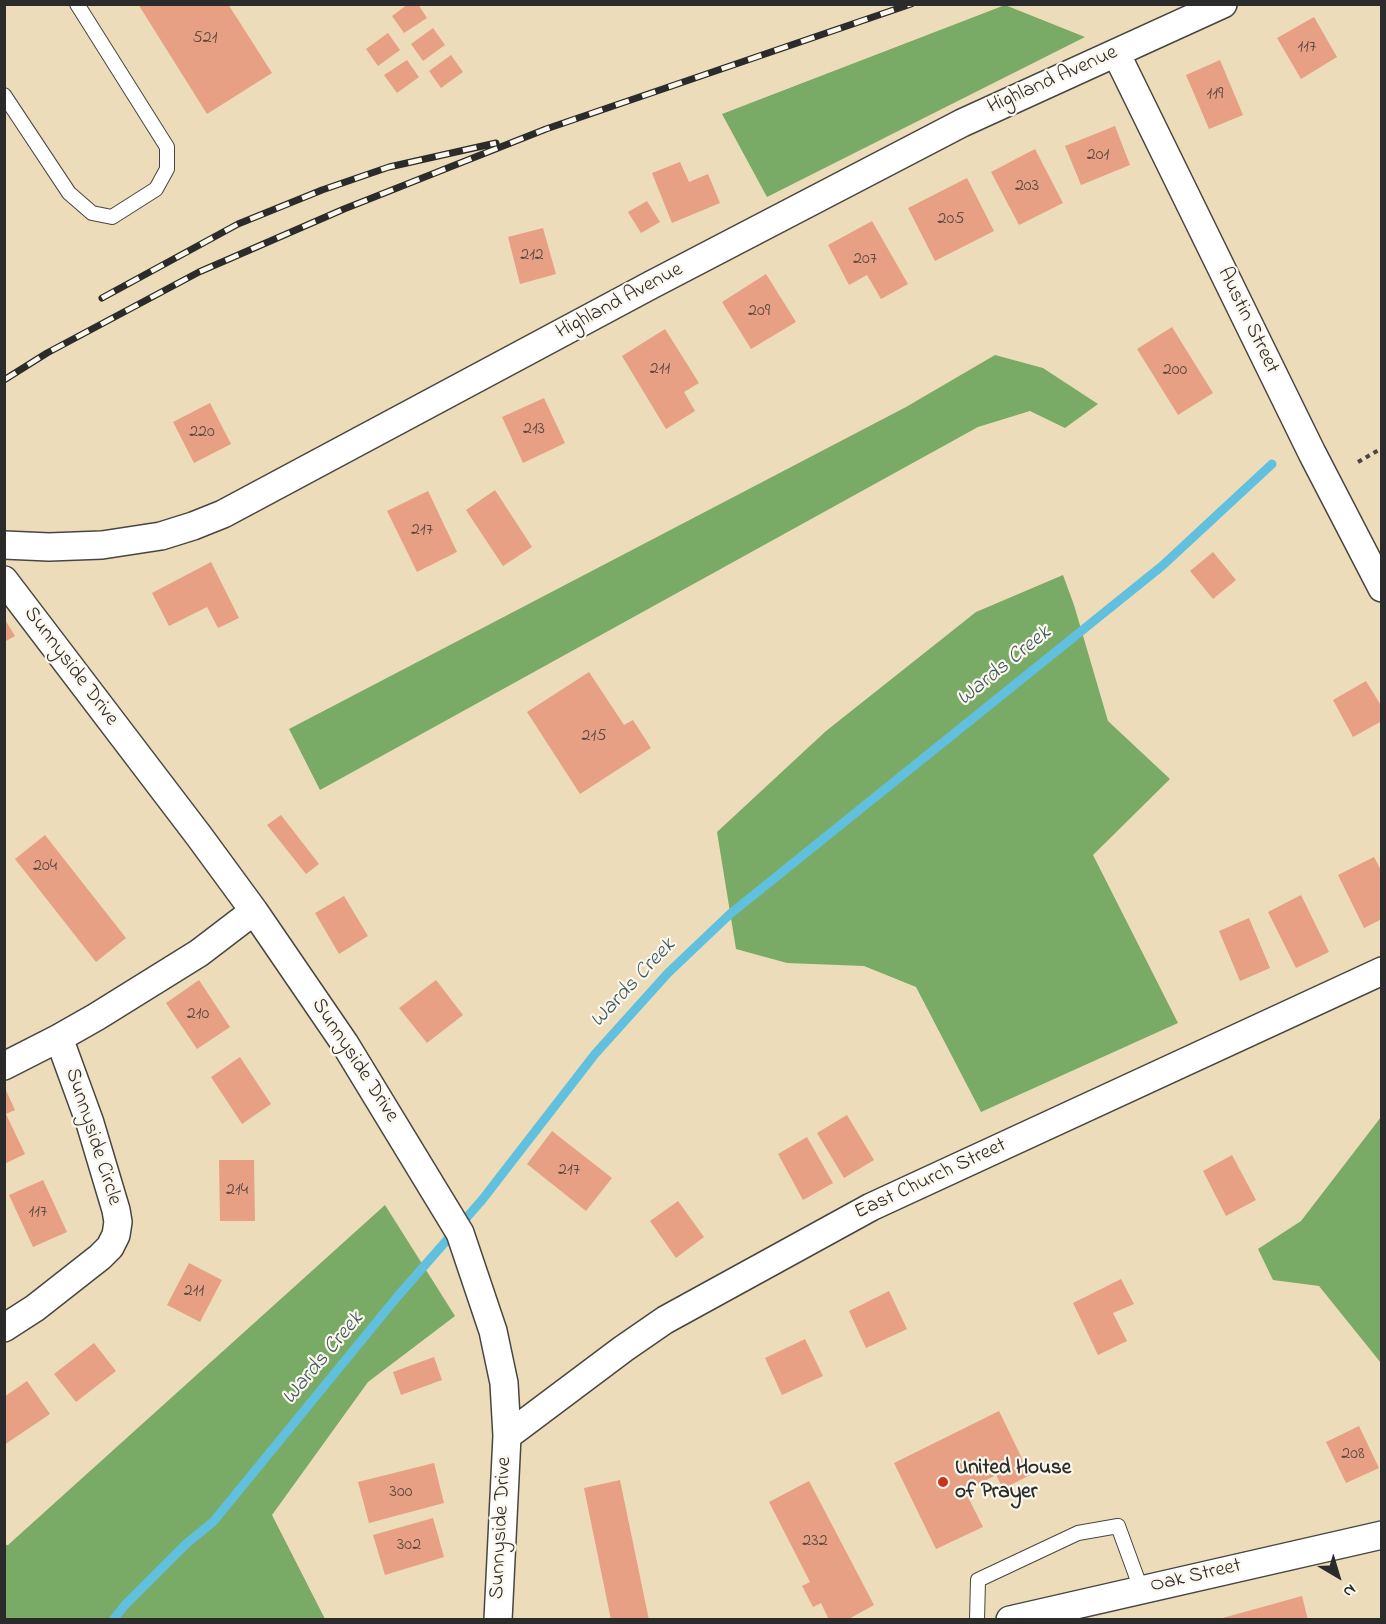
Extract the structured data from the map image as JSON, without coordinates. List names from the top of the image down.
{
  "streets": {
    "street": [
      "Highland Avenue",
      "Austin Street",
      "Sunnyside Drive",
      "Sunnyside Circle",
      "East Church Street",
      "Oak Street"
    ]
  },
  "crossings": [
    ["Highland Avenue", "Austin Street"],
    ["Sunnyside Drive", "Sunnyside Circle"],
    ["Sunnyside Drive", "East Church Street"]
  ],
  "water": ["Wards Creek"],
  "places": ["United House of Prayer"],
  "house_numbers": [
    "521",
    "117",
    "119",
    "201",
    "203",
    "205",
    "212",
    "207",
    "209",
    "211",
    "200",
    "213",
    "220",
    "217",
    "215",
    "204",
    "210",
    "217",
    "214",
    "117",
    "211",
    "208",
    "300",
    "232",
    "302"
  ],
  "north": "bottom right"
}
